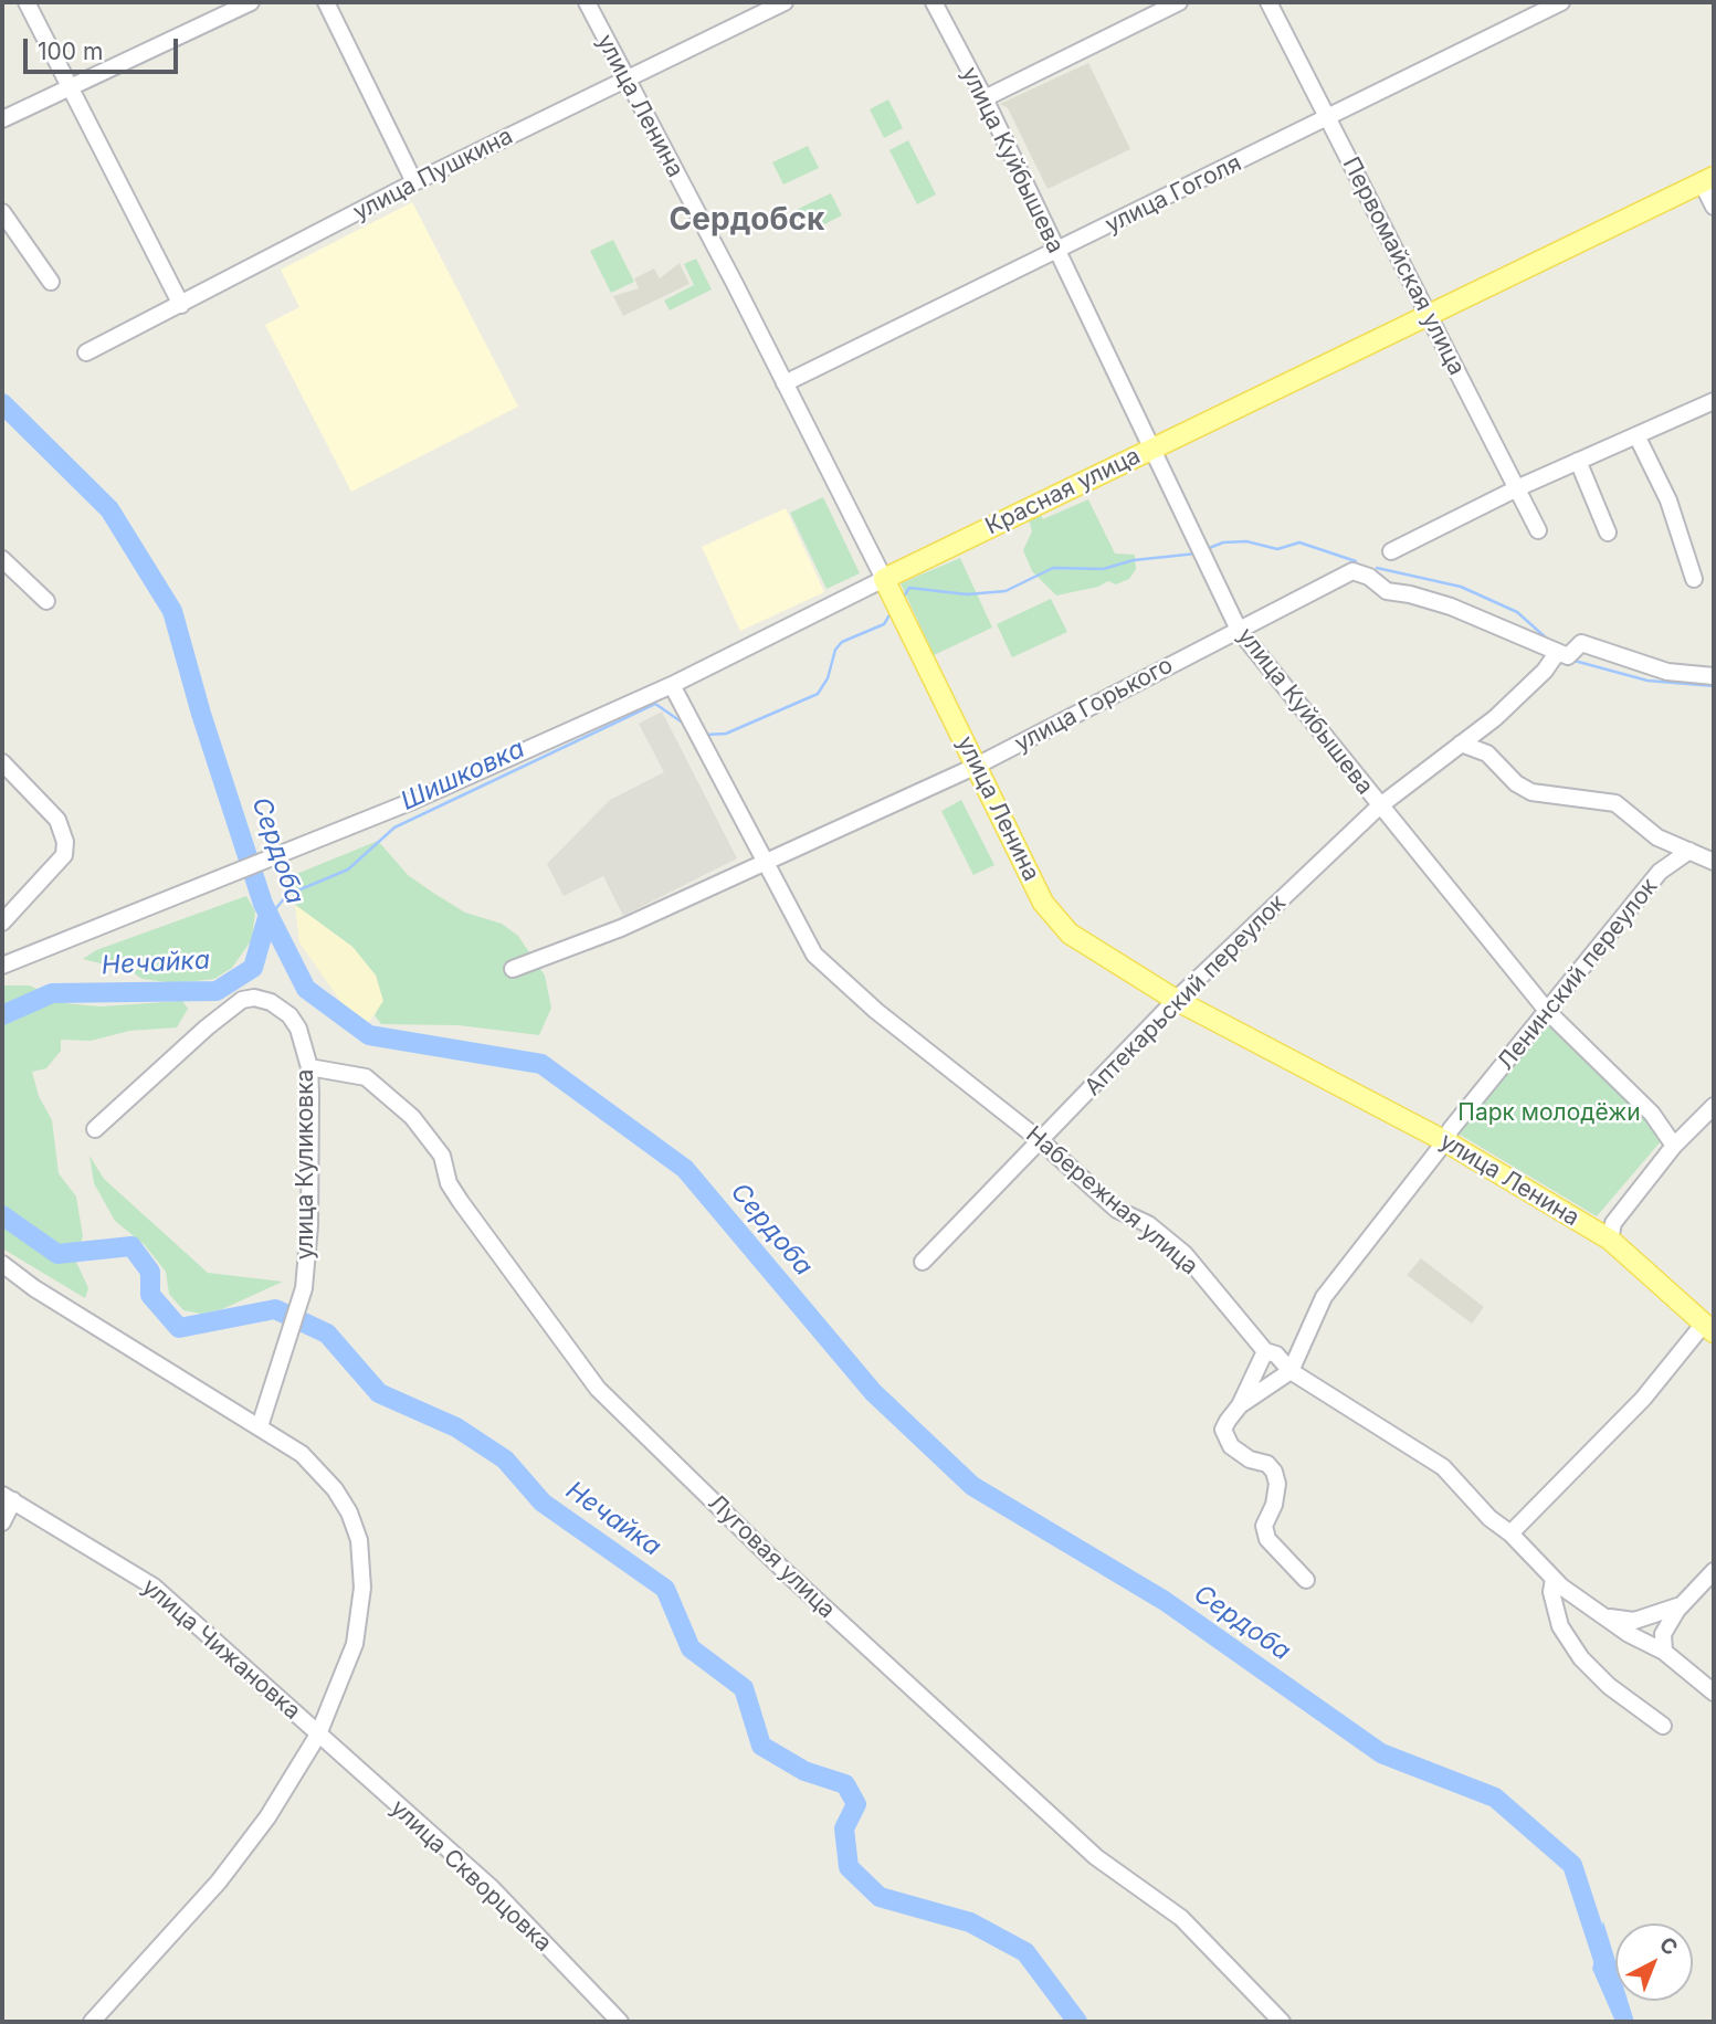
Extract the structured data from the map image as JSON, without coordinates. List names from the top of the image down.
{
  "streets": {
    "main road": ["улица Ленина", "Красная улица"],
    "street": [
      "улица Куйбышева",
      "улица Пушкина",
      "улица Гоголя",
      "Первомайская улица",
      "улица Горького",
      "Ленинский переулок",
      "Аптекарьский переулок",
      "улица Куликовка",
      "Набережная улица",
      "Луговая улица",
      "улица Чижановка",
      "улица Скворцовка"
    ]
  },
  "crossings": [
    ["улица Ленина", "улица Пушкина"],
    ["улица Ленина", "улица Гоголя"],
    ["улица Ленина", "Красная улица"],
    ["улица Ленина", "улица Горького"],
    ["улица Ленина", "Ленинский переулок"],
    ["улица Ленина", "Аптекарьский переулок"],
    ["улица Куйбышева", "улица Гоголя"],
    ["улица Куйбышева", "Красная улица"],
    ["улица Куйбышева", "улица Горького"],
    ["улица Куйбышева", "Ленинский переулок"],
    ["улица Куйбышева", "Аптекарьский переулок"],
    ["улица Гоголя", "Первомайская улица"],
    ["Первомайская улица", "Красная улица"],
    ["Красная улица", "Набережная улица"],
    ["улица Горького", "Аптекарьский переулок"],
    ["улица Горького", "Набережная улица"],
    ["Ленинский переулок", "Набережная улица"],
    ["Аптекарьский переулок", "Набережная улица"],
    ["улица Куликовка", "Луговая улица"],
    ["улица Чижановка", "улица Скворцовка"]
  ],
  "districts": ["Сердобск"],
  "water": ["Шишковка", "Сердоба", "Нечайка"],
  "parks": ["Парк молодёжи"],
  "scale_bar": "100 m",
  "north": "top right"
}
